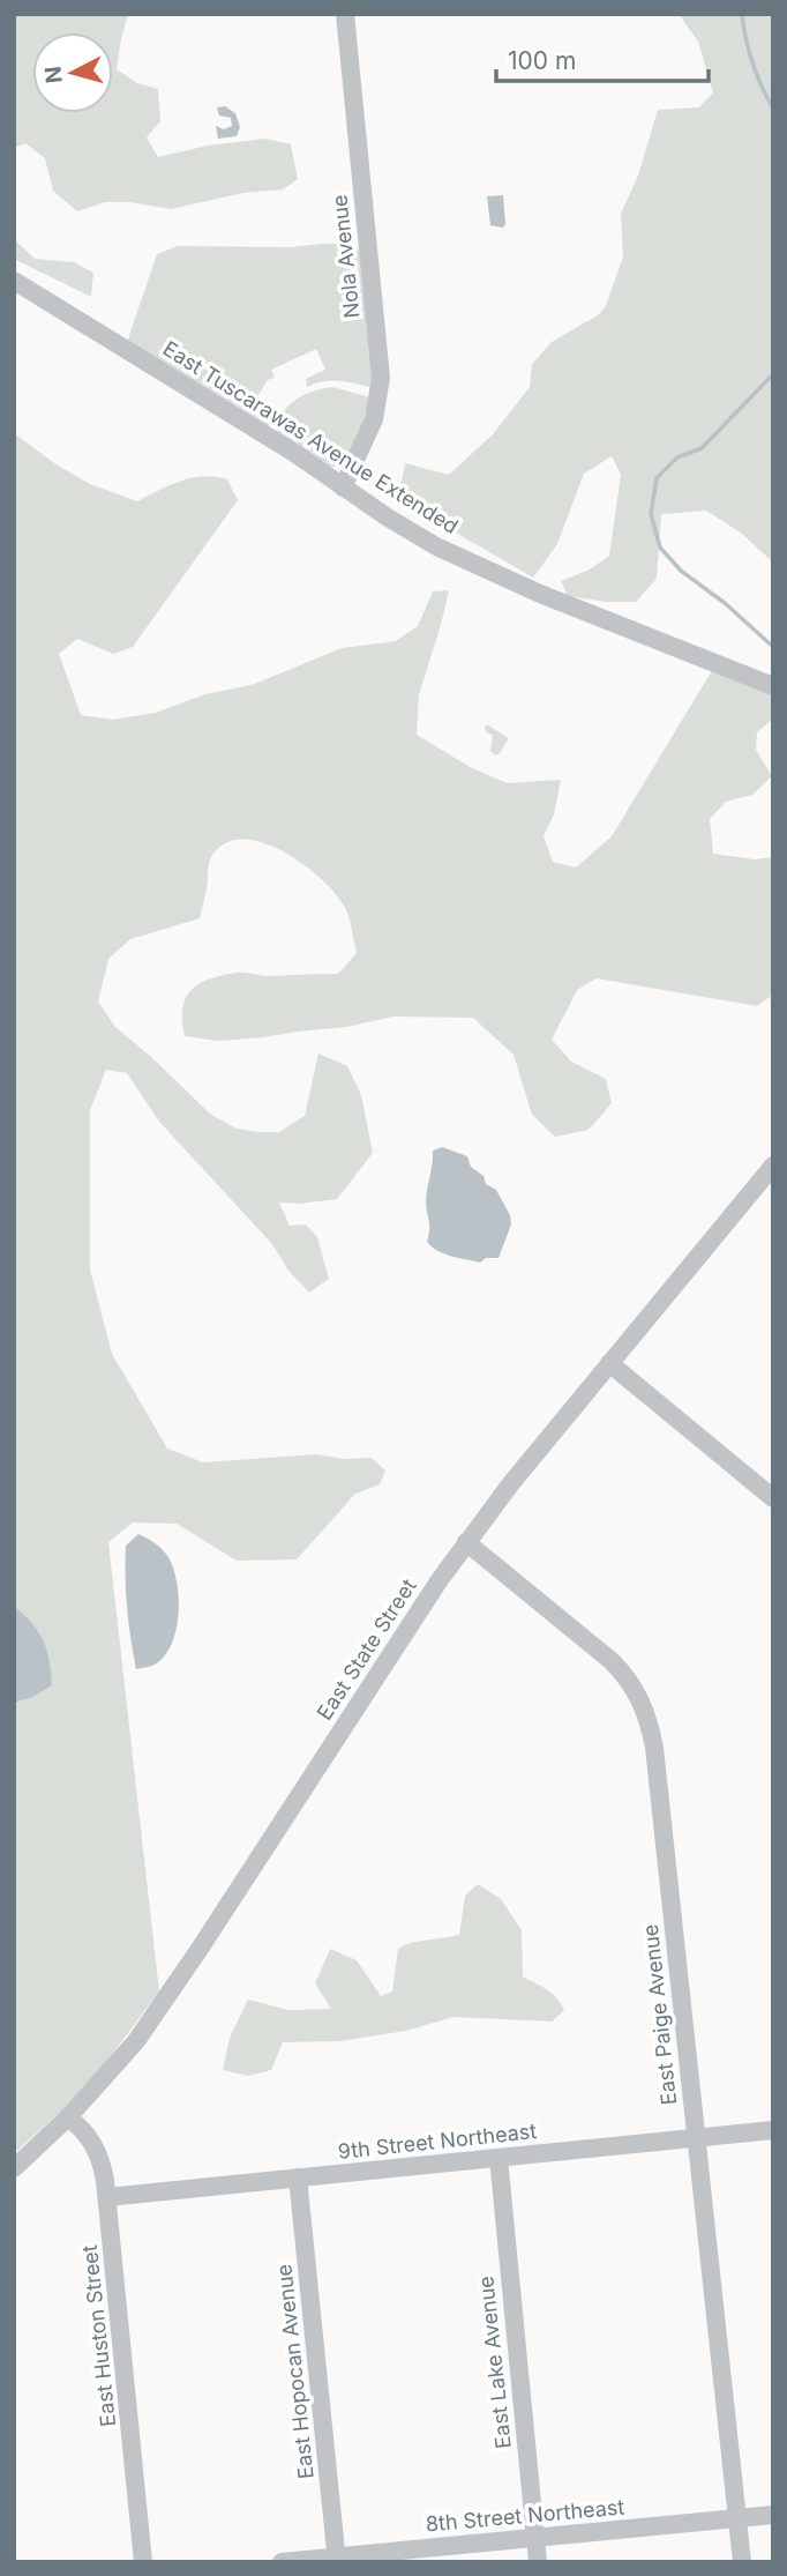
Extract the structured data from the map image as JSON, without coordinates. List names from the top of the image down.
{
  "streets": {
    "street": [
      "Nola Avenue",
      "East Tuscarawas Avenue Extended",
      "East State Street",
      "East Paige Avenue",
      "9th Street Northeast",
      "East Huston Street",
      "East Lake Avenue",
      "East Hopocan Avenue",
      "8th Street Northeast"
    ]
  },
  "crossings": [
    ["Nola Avenue", "East Tuscarawas Avenue Extended"],
    ["East State Street", "East Paige Avenue"],
    ["East State Street", "East Huston Street"],
    ["East Paige Avenue", "9th Street Northeast"],
    ["East Paige Avenue", "8th Street Northeast"],
    ["9th Street Northeast", "East Huston Street"],
    ["9th Street Northeast", "East Lake Avenue"],
    ["9th Street Northeast", "East Hopocan Avenue"],
    ["East Lake Avenue", "8th Street Northeast"],
    ["East Hopocan Avenue", "8th Street Northeast"]
  ],
  "scale_bar": "100 m",
  "north": "left"
}
